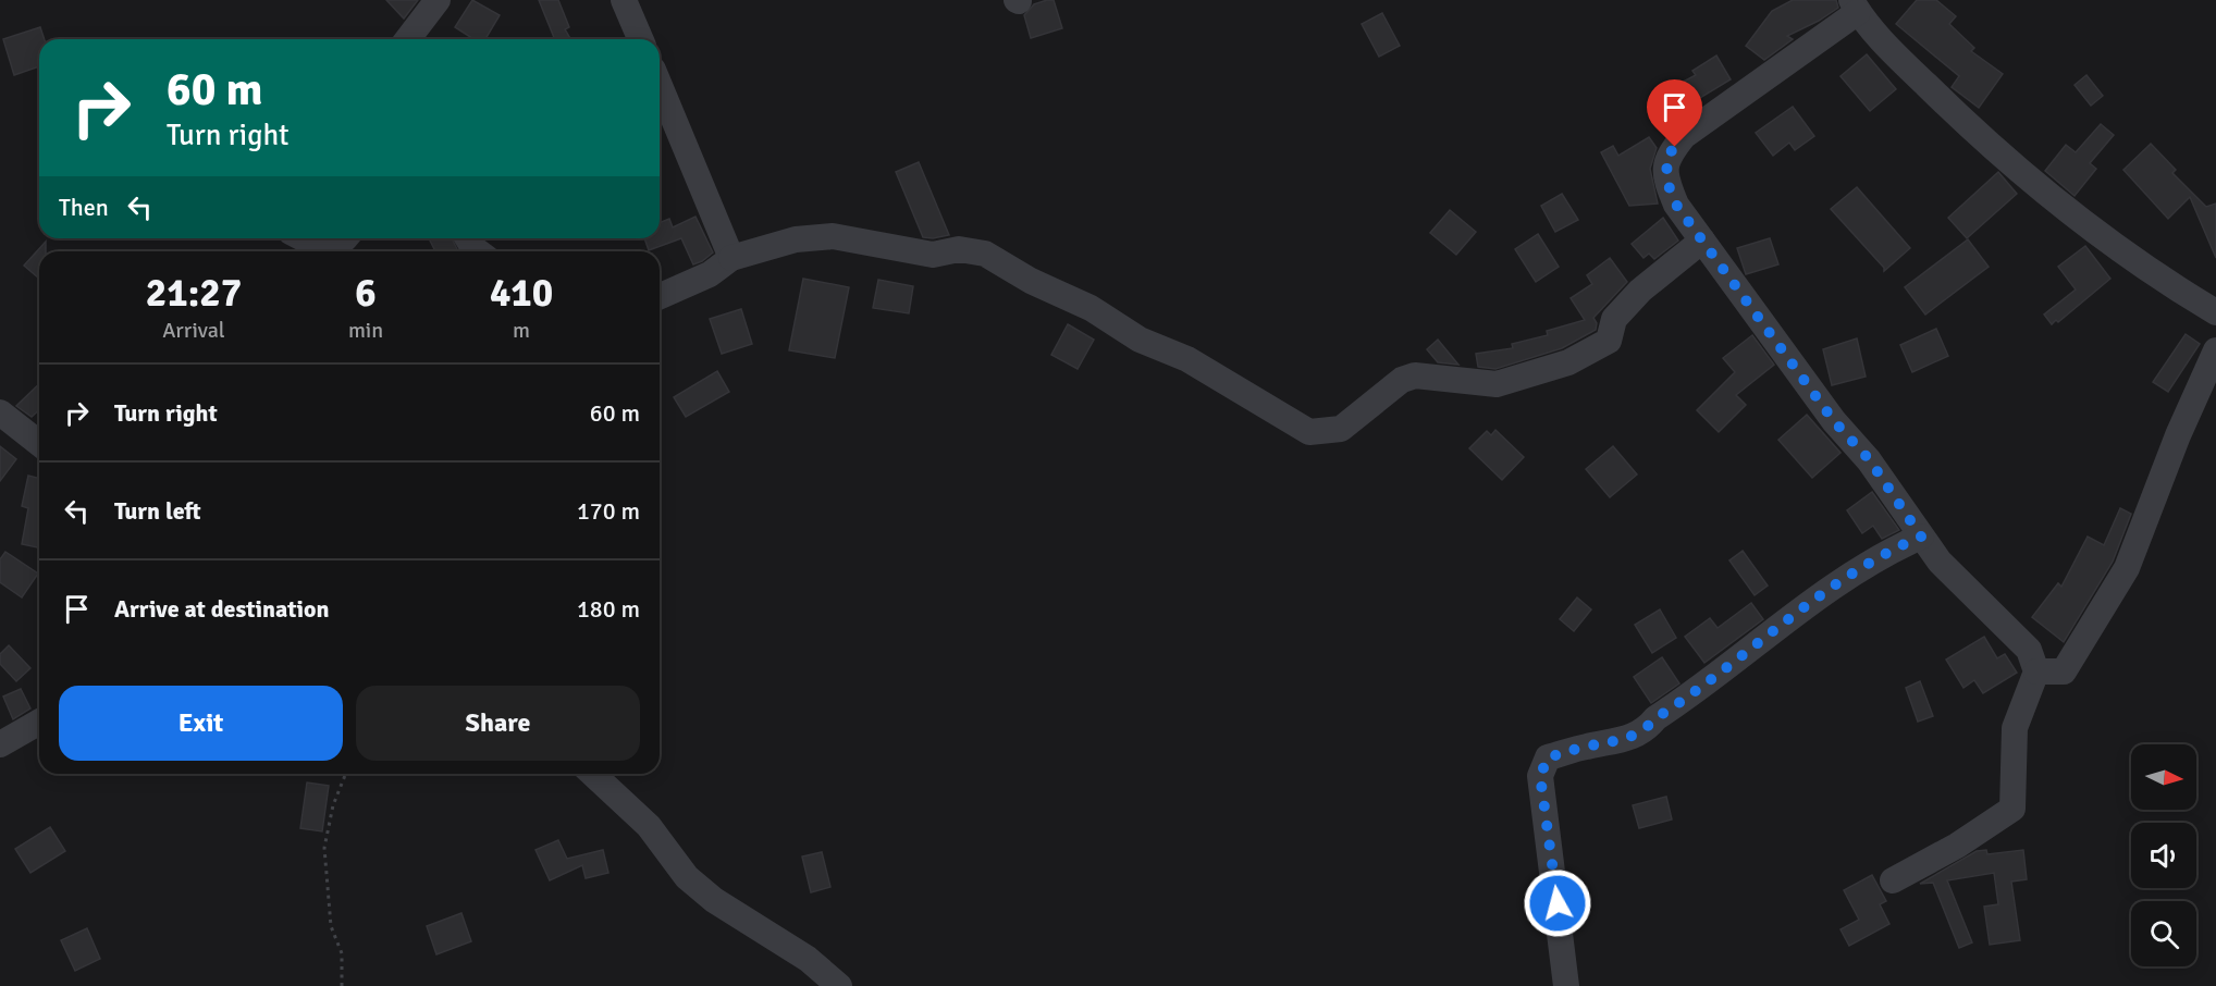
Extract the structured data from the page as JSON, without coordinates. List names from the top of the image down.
{
  "north": "right",
  "page": {
    "turn": ["60 m", "Turn right"],
    "then": "Then",
    "eta": [
      "21:27",
      "Arrival",
      "6",
      "min",
      "410",
      "m"
    ],
    "list": [
      {
        "name": "Turn right",
        "value": "60 m"
      },
      {
        "name": "Turn left",
        "value": "170 m"
      },
      {
        "name": "Arrive at destination",
        "value": "180 m"
      }
    ],
    "buttons": ["Exit", "Share"]
  }
}
